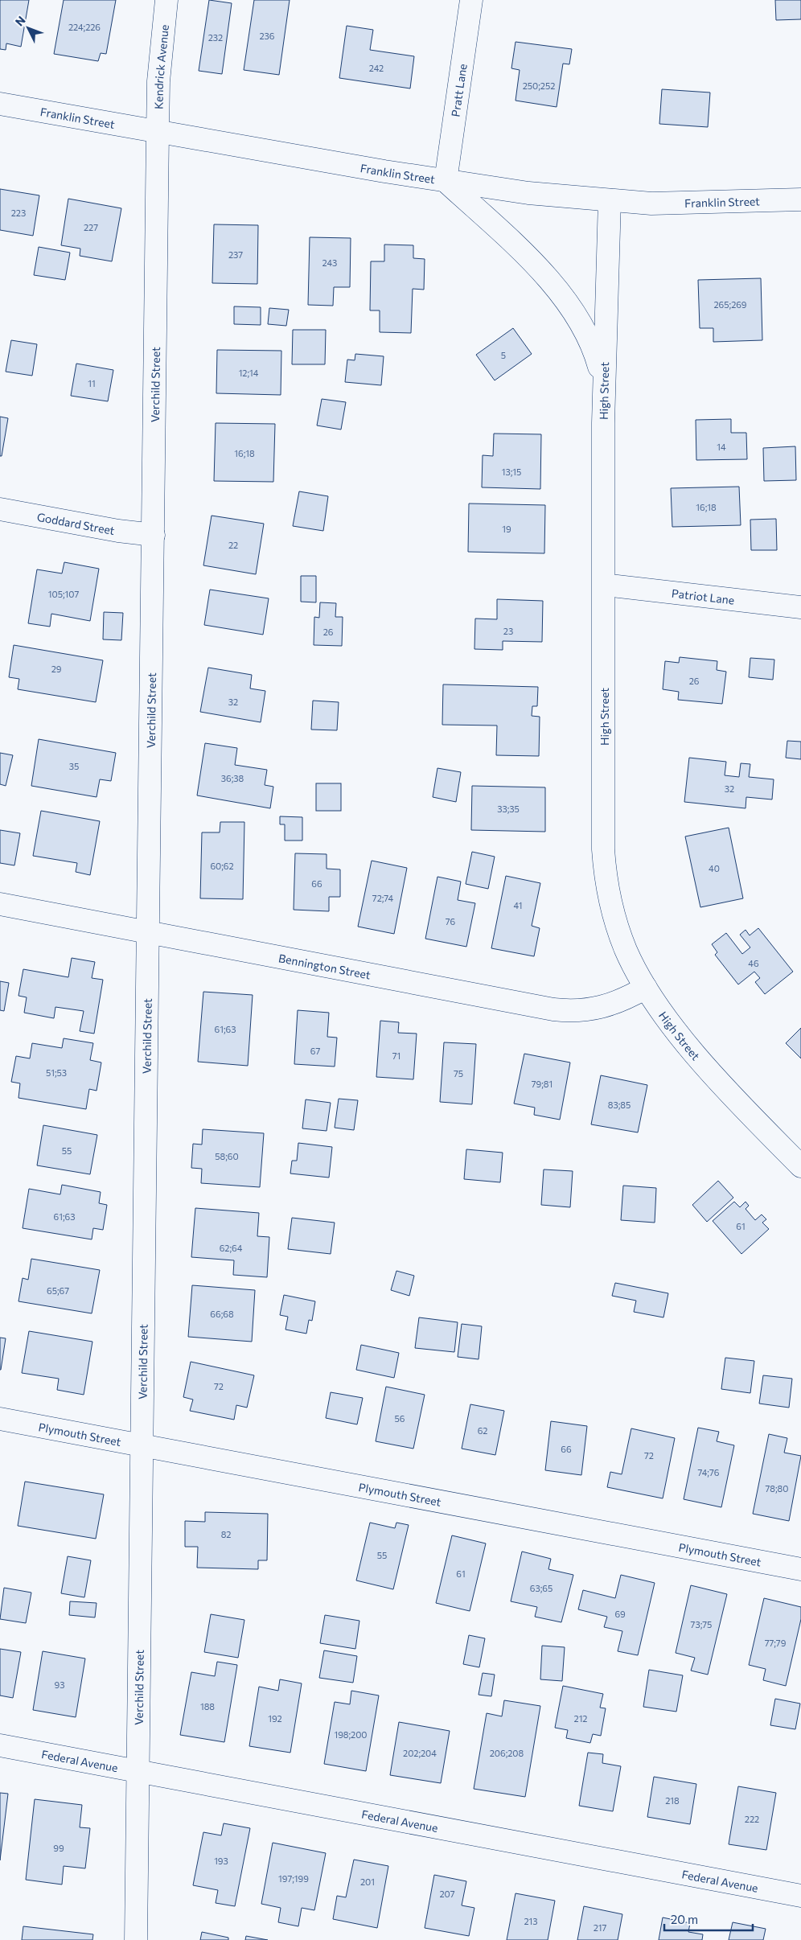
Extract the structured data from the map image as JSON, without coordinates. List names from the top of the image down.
{
  "streets": {
    "street": [
      "Kendrick Avenue",
      "Pratt Lane",
      "Franklin Street",
      "Verchild Street",
      "High Street",
      "Goddard Street",
      "Patriot Lane",
      "Bennington Street",
      "Plymouth Street",
      "Federal Avenue"
    ]
  },
  "crossings": [
    ["Kendrick Avenue", "Franklin Street"],
    ["Kendrick Avenue", "Verchild Street"],
    ["Pratt Lane", "Franklin Street"],
    ["Franklin Street", "Verchild Street"],
    ["Franklin Street", "High Street"],
    ["Verchild Street", "Goddard Street"],
    ["Verchild Street", "Bennington Street"],
    ["Verchild Street", "Plymouth Street"],
    ["Verchild Street", "Federal Avenue"],
    ["High Street", "Patriot Lane"],
    ["High Street", "Bennington Street"]
  ],
  "house_numbers": [
    "224;226",
    "236",
    "232",
    "242",
    "250;252",
    "223",
    "227",
    "237",
    "243",
    "265;269",
    "5",
    "12;14",
    "11",
    "14",
    "16;18",
    "13;15",
    "16;18",
    "19",
    "22",
    "105;107",
    "23",
    "26",
    "29",
    "26",
    "32",
    "35",
    "36;38",
    "32",
    "33;35",
    "60;62",
    "40",
    "66",
    "72;74",
    "41",
    "76",
    "46",
    "61;63",
    "67",
    "71",
    "51;53",
    "75",
    "79;81",
    "83;85",
    "55",
    "58;60",
    "61;63",
    "61",
    "62;64",
    "65;67",
    "66;68",
    "72",
    "56",
    "62",
    "66",
    "72",
    "74;76",
    "78;80",
    "82",
    "55",
    "61",
    "63;65",
    "69",
    "73;75",
    "77;79",
    "93",
    "188",
    "192",
    "212",
    "198;200",
    "202;204",
    "206;208",
    "218",
    "222",
    "99",
    "193",
    "197;199",
    "201",
    "207",
    "213",
    "217"
  ],
  "scale_bar": "20 m",
  "north": "top left"
}
